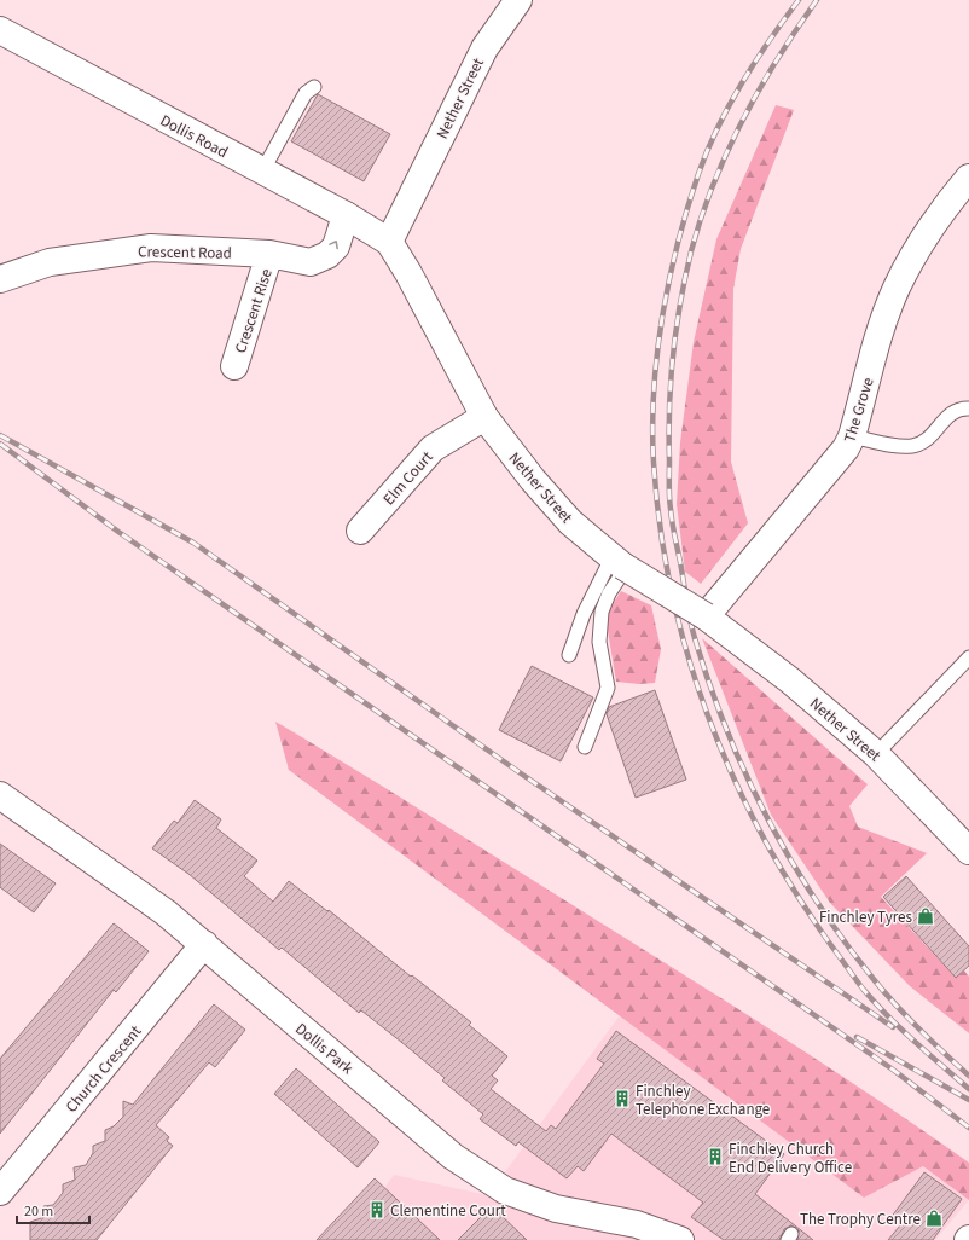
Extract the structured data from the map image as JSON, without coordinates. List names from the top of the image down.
{
  "streets": {
    "street": [
      "Nether Street",
      "Dollis Road",
      "Crescent Road",
      "Crescent Rise",
      "The Grove",
      "Elm Court",
      "Dollis Park",
      "Church Crescent"
    ]
  },
  "crossings": [
    ["Nether Street", "Dollis Road"],
    ["Nether Street", "The Grove"],
    ["Nether Street", "Elm Court"],
    ["Dollis Road", "Crescent Road"],
    ["Crescent Road", "Crescent Rise"],
    ["Dollis Park", "Church Crescent"]
  ],
  "places": {
    "shop": ["Finchley Tyres", "The Trophy Centre"],
    "building": ["Finchley Telephone Exchange", "Finchley Church End Delivery Office", "Clementine Court"]
  },
  "scale_bar": "20 m"
}
